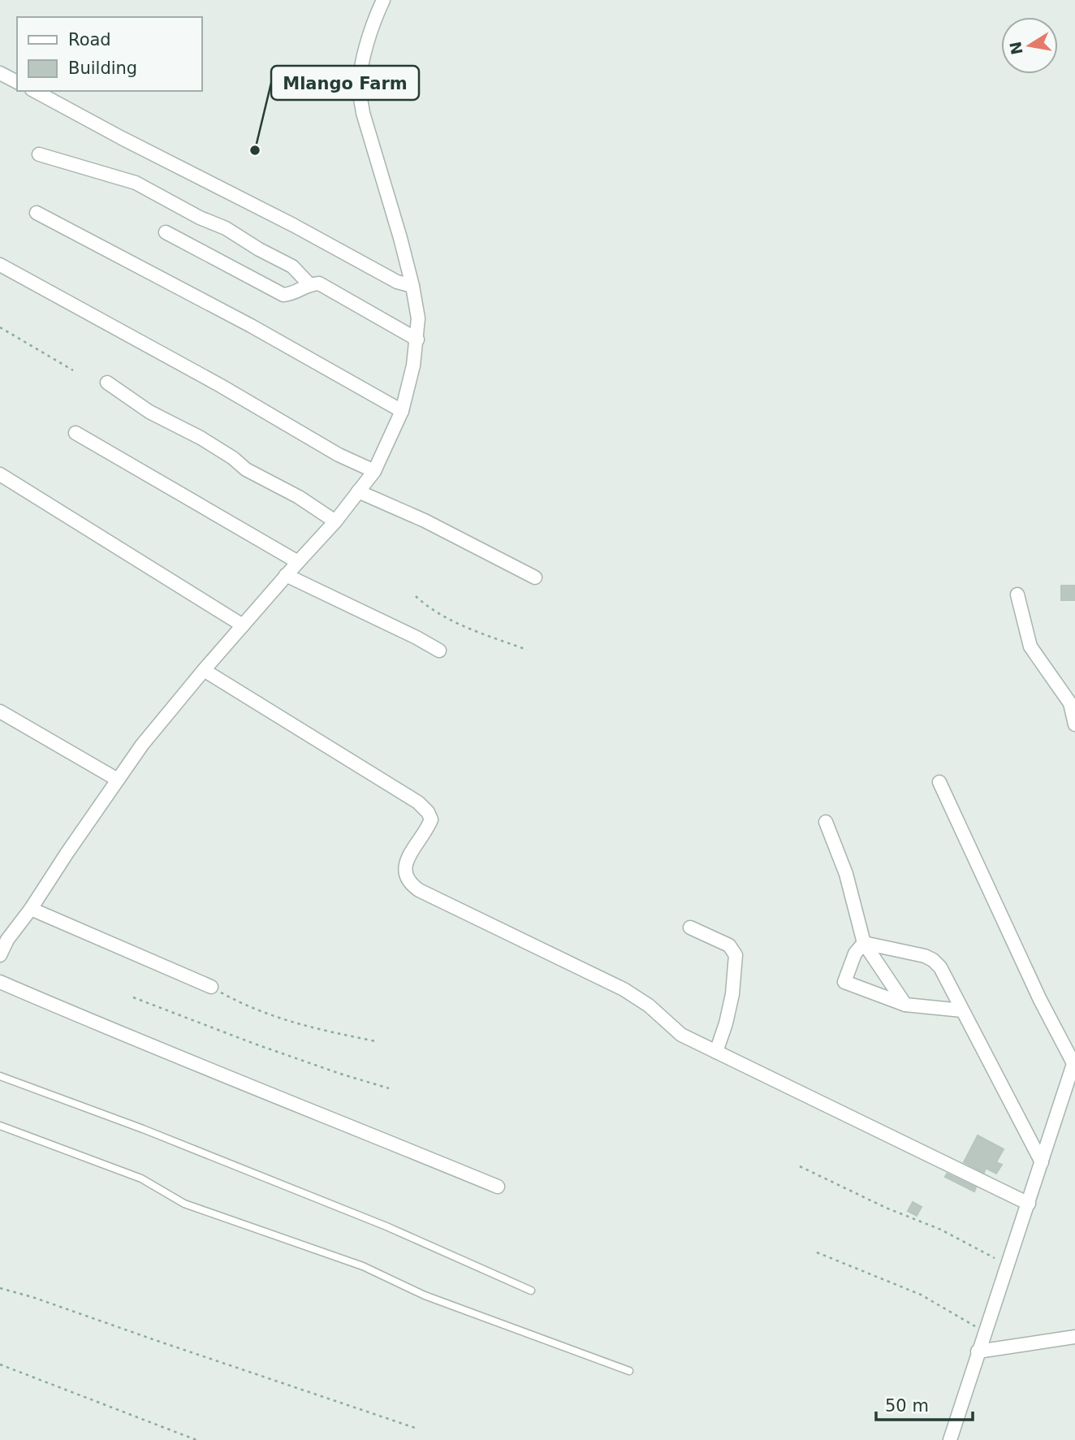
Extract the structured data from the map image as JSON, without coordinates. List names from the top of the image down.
{
  "places": ["Mlango Farm"],
  "legend": ["Road", "Building"],
  "scale_bar": "50 m",
  "north": "left"
}
